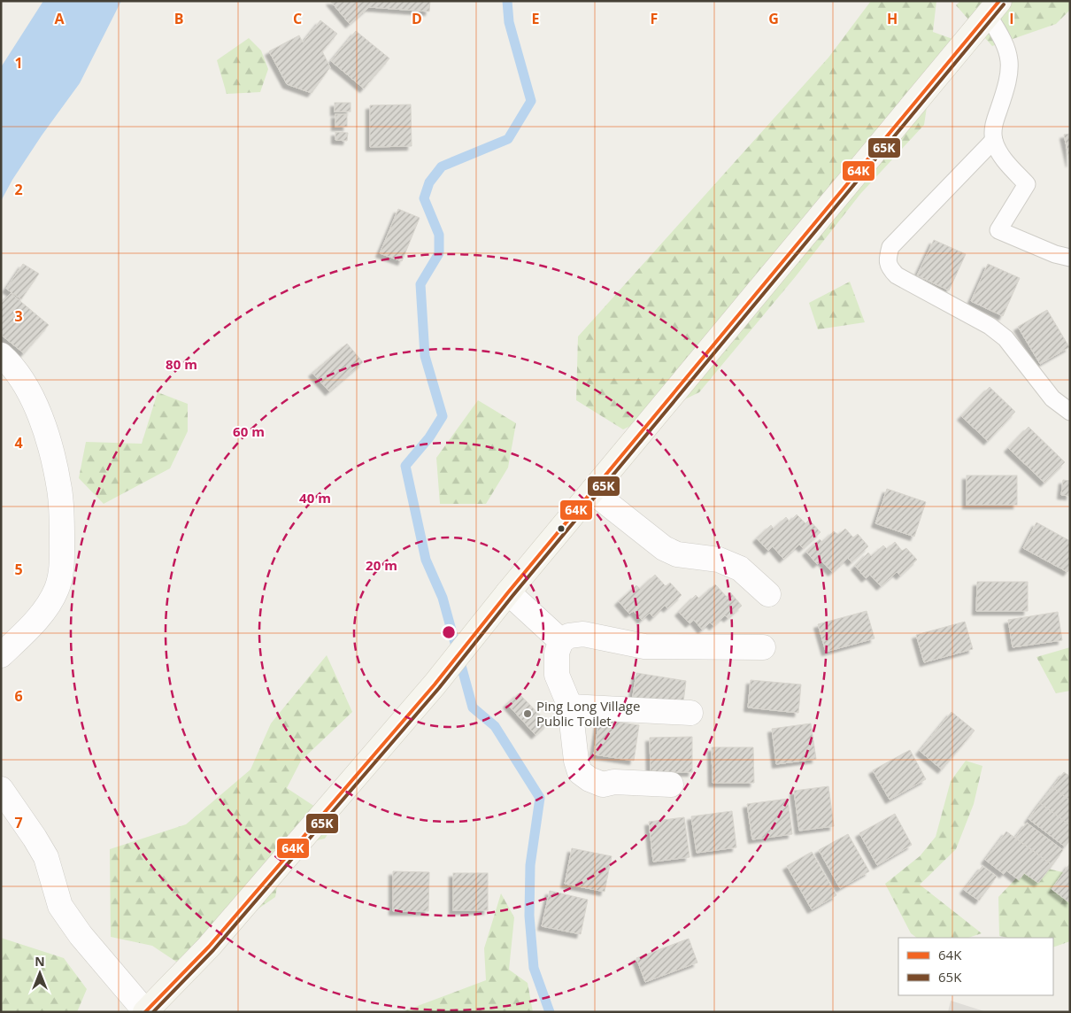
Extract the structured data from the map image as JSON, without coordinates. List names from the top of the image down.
{
  "places": ["Ping Long Village Public Toilet"],
  "lines": ["transit line 64K", "transit line 65K"],
  "legend": ["64K", "65K"],
  "north": "top",
  "grid": {
    "columns": [
      "A",
      "B",
      "C",
      "D",
      "E",
      "F",
      "G",
      "H",
      "I"
    ],
    "rows": [
      "1",
      "2",
      "3",
      "4",
      "5",
      "6",
      "7"
    ]
  },
  "rings": [
    "80 m",
    "60 m",
    "40 m",
    "20 m"
  ]
}
